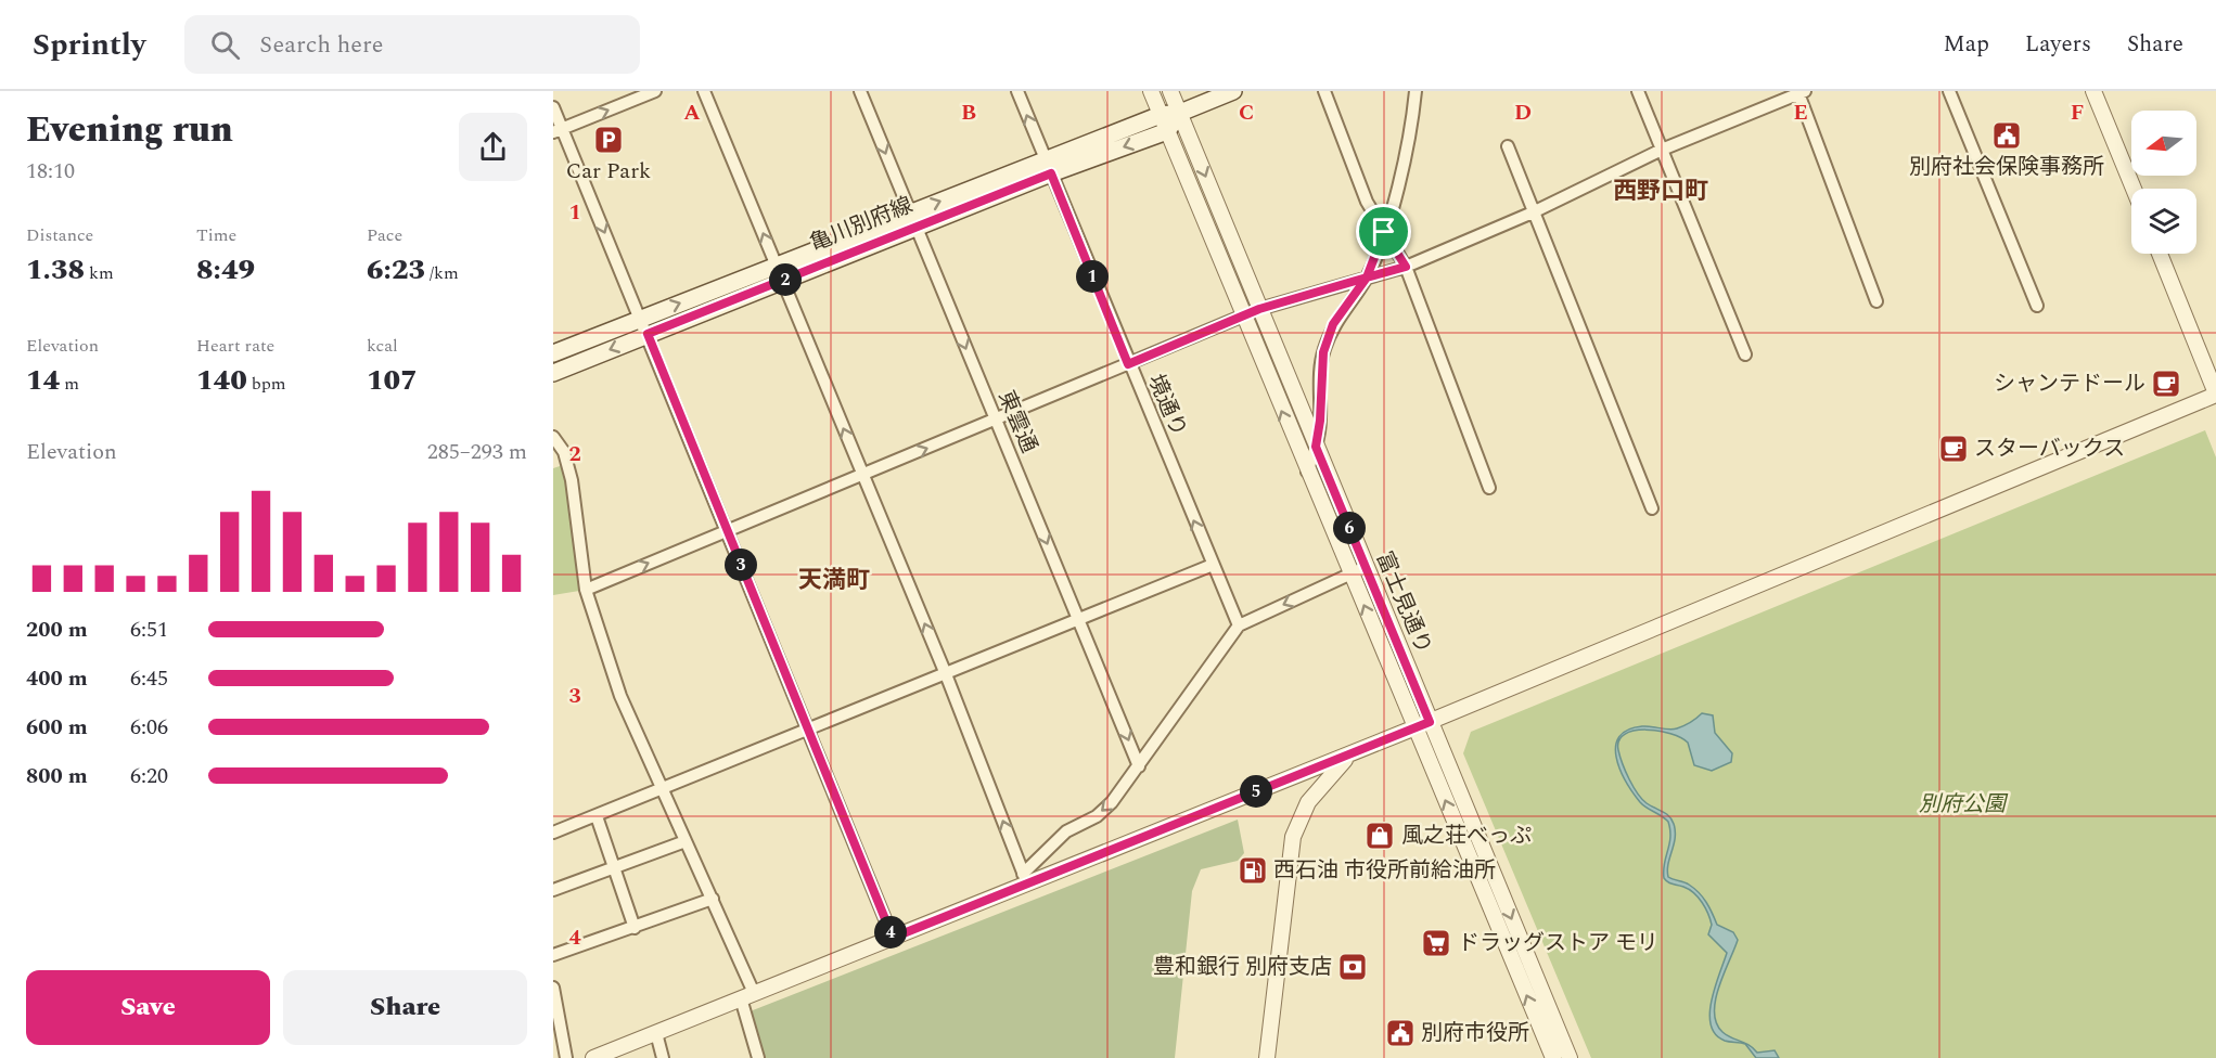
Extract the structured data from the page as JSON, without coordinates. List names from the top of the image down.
{
  "streets": {
    "main road": ["亀川別府線"],
    "street": ["境通り", "東雲通", "富士見通り"]
  },
  "crossings": [
    ["亀川別府線", "境通り"],
    ["亀川別府線", "東雲通"],
    ["亀川別府線", "富士見通り"]
  ],
  "one_way": ["境通り", "東雲通"],
  "districts": ["西野口町", "天満町"],
  "parks": ["別府公園"],
  "places": {
    "public building": ["別府社会保険事務所", "別府市役所"],
    "parking": ["Car Park"],
    "cafe": ["シャンテドール", "スターバックス"],
    "shop": ["風之荘べっぷ"],
    "fuel station": ["西石油 市役所前給油所"],
    "supermarket": ["ドラッグストア モリ"],
    "bank": ["豊和銀行 別府支店"]
  },
  "north": "left",
  "page": {
    "header": "Sprintly",
    "search": "Search here",
    "nav": ["Map", "Layers", "Share"],
    "heading": ["Evening run", "18:10"],
    "stats": [
      ["Distance", "1.38 km"],
      ["Time", "8:49"],
      ["Pace", "6:23 /km"],
      ["Elevation", "14 m"],
      ["Heart rate", "140 bpm"],
      ["kcal", "107"]
    ],
    "pins": [
      "1",
      "2",
      "6",
      "3",
      "5",
      "4"
    ],
    "chart": ["Elevation", "285–293 m"],
    "list": [
      {
        "name": "200 m",
        "note": "6:51"
      },
      {
        "name": "400 m",
        "note": "6:45"
      },
      {
        "name": "600 m",
        "note": "6:06"
      },
      {
        "name": "800 m",
        "note": "6:20"
      }
    ],
    "buttons": ["Save", "Share"]
  },
  "grid": {
    "columns": [
      "A",
      "B",
      "C",
      "D",
      "E",
      "F"
    ],
    "rows": [
      "1",
      "2",
      "3",
      "4"
    ]
  }
}
